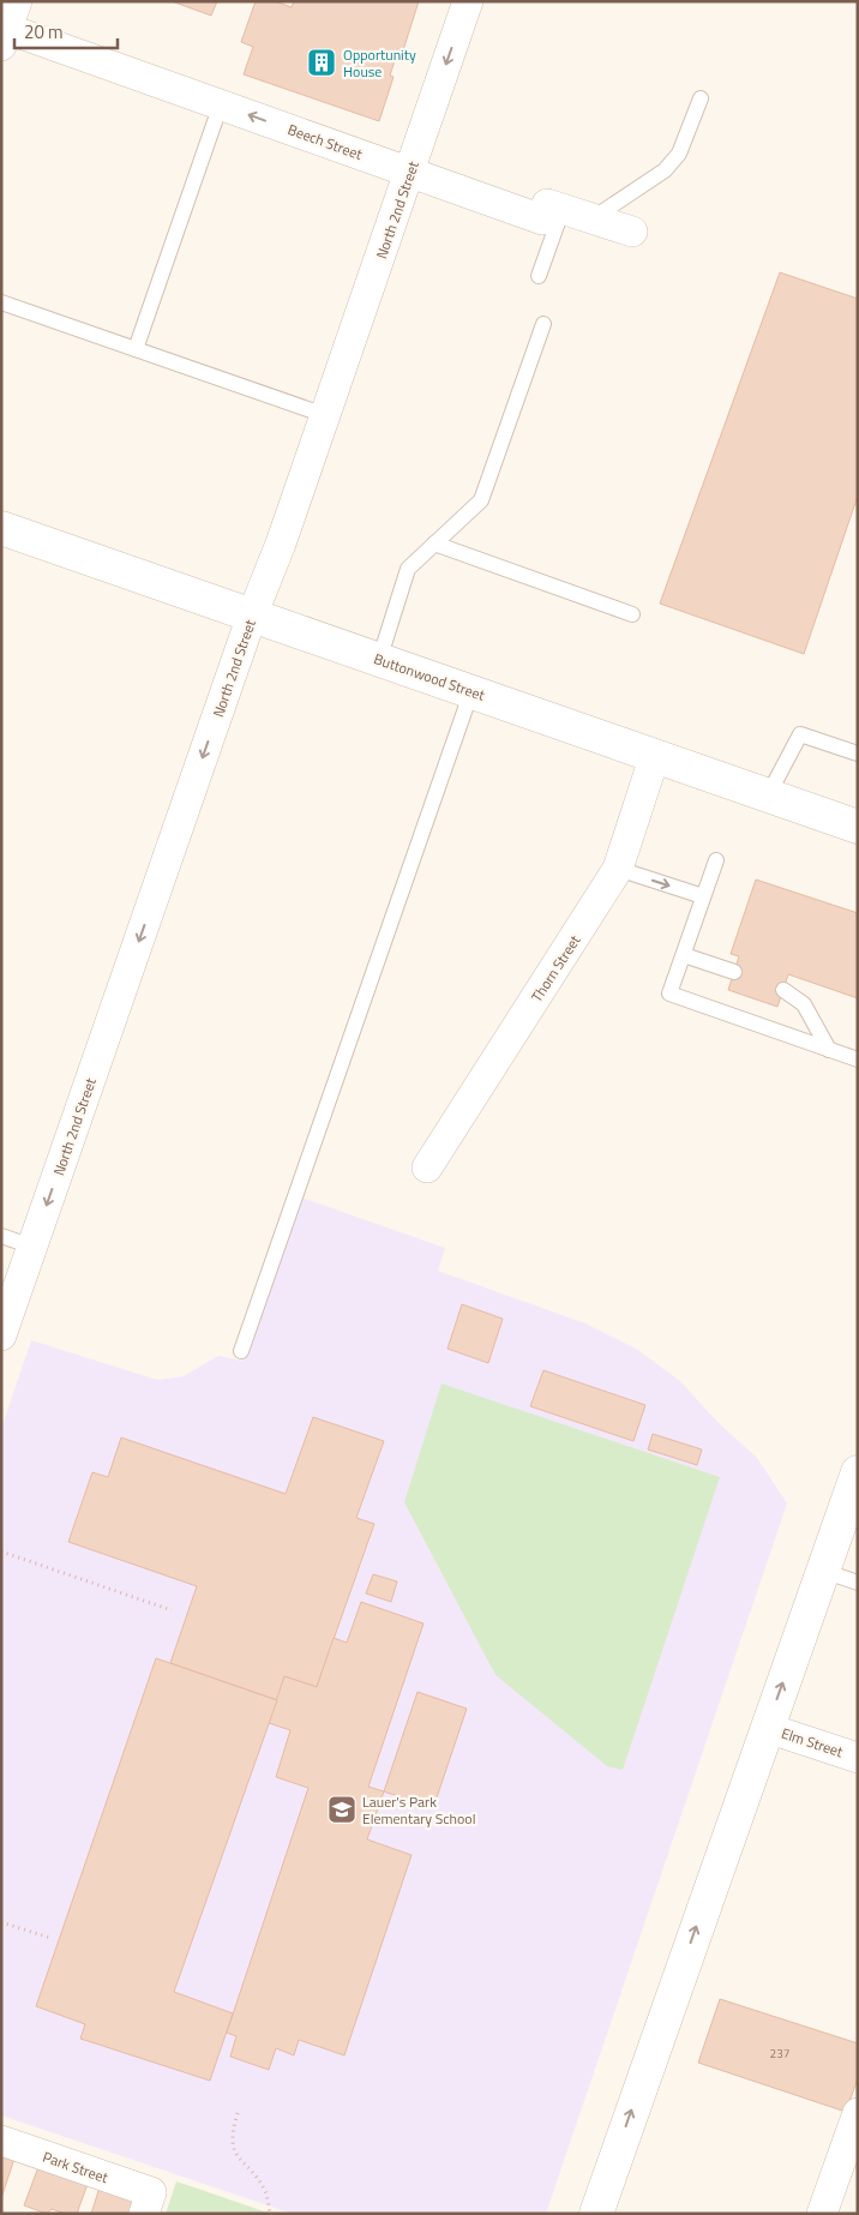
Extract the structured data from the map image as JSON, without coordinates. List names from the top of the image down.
{
  "streets": {
    "street": [
      "Beech Street",
      "North 2nd Street",
      "Buttonwood Street",
      "Thorn Street",
      "Elm Street",
      "Park Street"
    ]
  },
  "crossings": [
    ["Beech Street", "North 2nd Street"],
    ["North 2nd Street", "Buttonwood Street"],
    ["Buttonwood Street", "Thorn Street"]
  ],
  "one_way": ["North 2nd Street"],
  "places": {
    "building": ["Opportunity House"],
    "school or university": ["Lauer's Park Elementary School"]
  },
  "house_numbers": ["237"],
  "scale_bar": "20 m"
}
